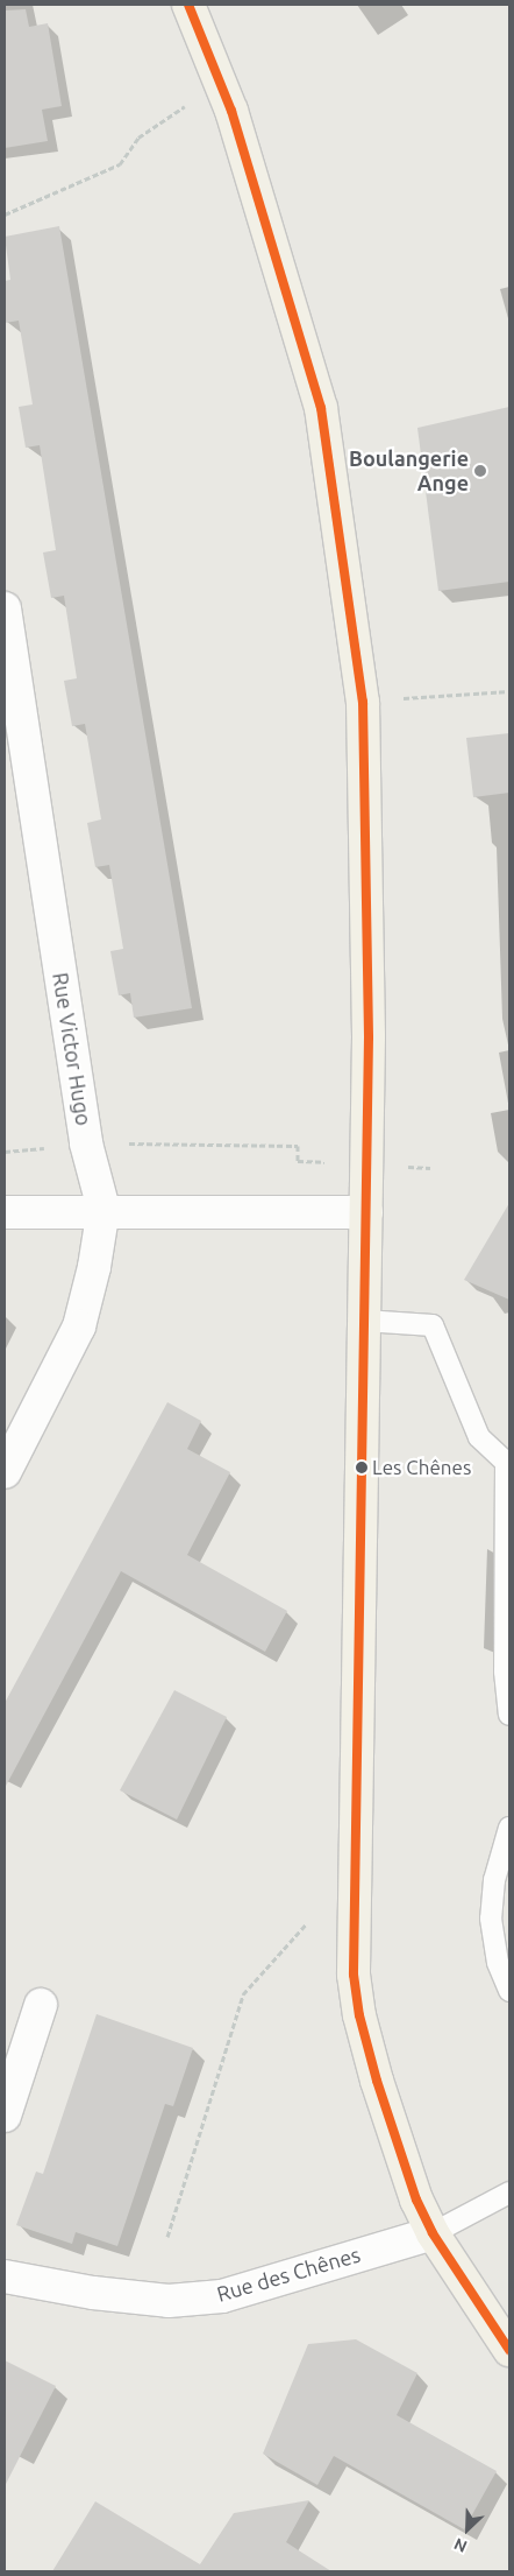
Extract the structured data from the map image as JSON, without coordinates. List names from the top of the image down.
{
  "streets": {
    "street": ["Rue Victor Hugo", "Rue des Chênes"]
  },
  "places": ["Boulangerie Ange", "Les Chênes"],
  "north": "bottom left"
}
